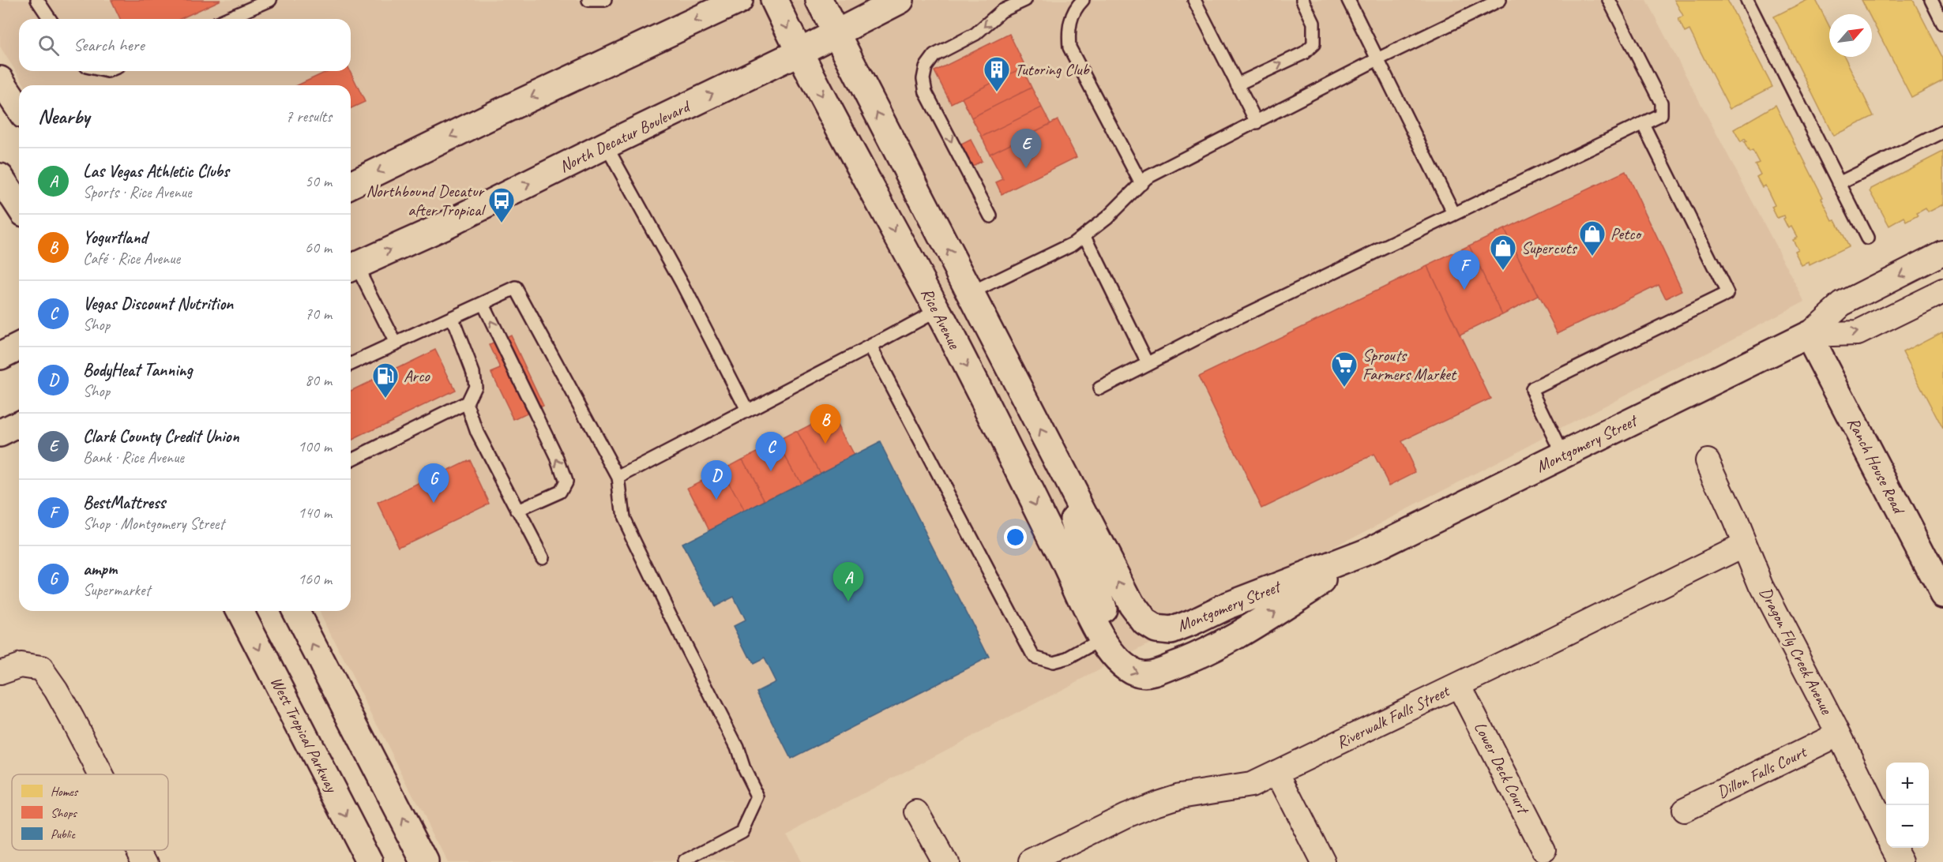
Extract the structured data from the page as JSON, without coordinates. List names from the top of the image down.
{
  "streets": {
    "street": [
      "North Decatur Boulevard",
      "Rice Avenue",
      "Montgomery Street",
      "Ranch House Road",
      "Dragon Fly Creek Avenue",
      "Riverwalk Falls Street",
      "West Tropical Parkway",
      "Lower Deck Court",
      "Dillon Falls Court"
    ]
  },
  "crossings": [
    ["North Decatur Boulevard", "Rice Avenue"],
    ["Rice Avenue", "Montgomery Street"],
    ["Montgomery Street", "Ranch House Road"],
    ["Dragon Fly Creek Avenue", "Riverwalk Falls Street"],
    ["Dragon Fly Creek Avenue", "Dillon Falls Court"],
    ["Riverwalk Falls Street", "Lower Deck Court"]
  ],
  "places": {
    "building": ["Tutoring Club"],
    "bus stop": ["Northbound Decatur after Tropical"],
    "shop": ["Petco", "Supercuts"],
    "supermarket": ["Sprouts Farmers Market"],
    "fuel station": ["Arco"]
  },
  "legend": ["Homes", "Shops", "Public"],
  "north": "top right",
  "page": {
    "search": "Search here",
    "heading": ["Nearby", "7 results"],
    "pins": [
      "E",
      "F",
      "B",
      "C",
      "D",
      "G",
      "A"
    ],
    "list": [
      {
        "mark": "A",
        "name": "Las Vegas Athletic Clubs",
        "note": "Sports · Rice Avenue",
        "value": "50 m"
      },
      {
        "mark": "B",
        "name": "Yogurtland",
        "note": "Café · Rice Avenue",
        "value": "60 m"
      },
      {
        "mark": "C",
        "name": "Vegas Discount Nutrition",
        "note": "Shop",
        "value": "70 m"
      },
      {
        "mark": "D",
        "name": "BodyHeat Tanning",
        "note": "Shop",
        "value": "80 m"
      },
      {
        "mark": "E",
        "name": "Clark County Credit Union",
        "note": "Bank · Rice Avenue",
        "value": "100 m"
      },
      {
        "mark": "F",
        "name": "BestMattress",
        "note": "Shop · Montgomery Street",
        "value": "140 m"
      },
      {
        "mark": "G",
        "name": "ampm",
        "note": "Supermarket",
        "value": "160 m"
      }
    ],
    "map_buttons": ["+", "−"]
  }
}
